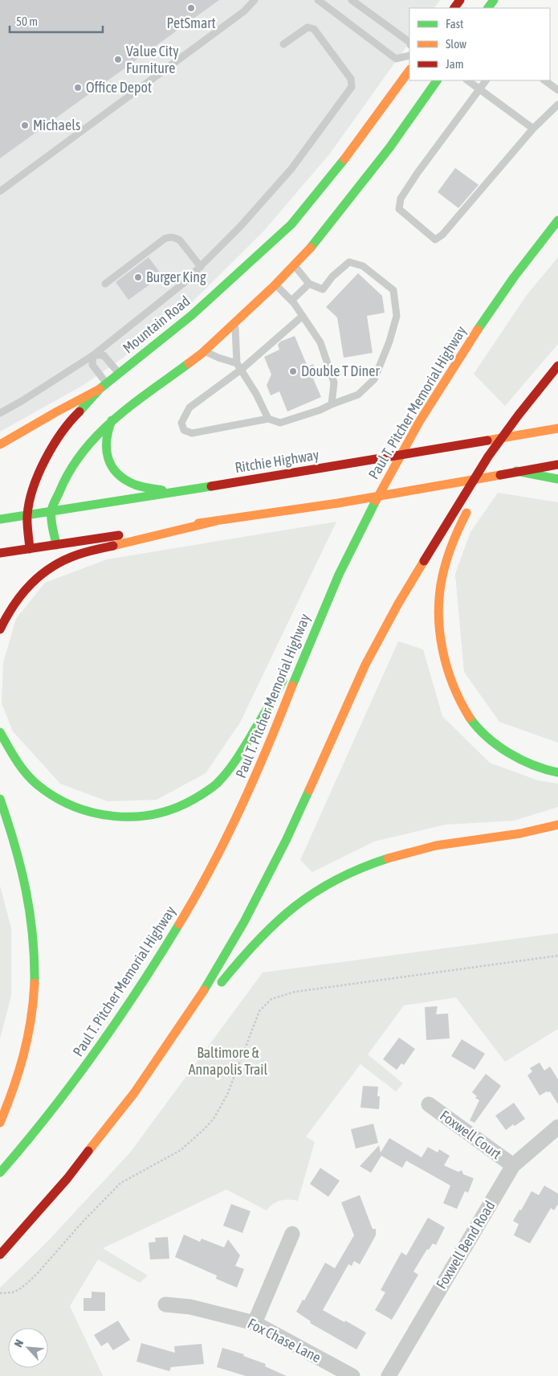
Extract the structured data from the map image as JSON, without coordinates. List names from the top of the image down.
{
  "streets": {
    "main road": ["Mountain Road", "Paul T. Pitcher Memorial Highway", "Ritchie Highway"],
    "street": ["Foxwell Court", "Foxwell Bend Road", "Fox Chase Lane"]
  },
  "crossings": [
    ["Mountain Road", "Ritchie Highway"],
    ["Foxwell Court", "Foxwell Bend Road"]
  ],
  "parks": ["Baltimore & Annapolis Trail"],
  "places": [
    "PetSmart",
    "Value City Furniture",
    "Office Depot",
    "Michaels",
    "Burger King",
    "Double T Diner"
  ],
  "legend": ["Fast", "Slow", "Jam"],
  "scale_bar": "50 m",
  "north": "top left"
}
